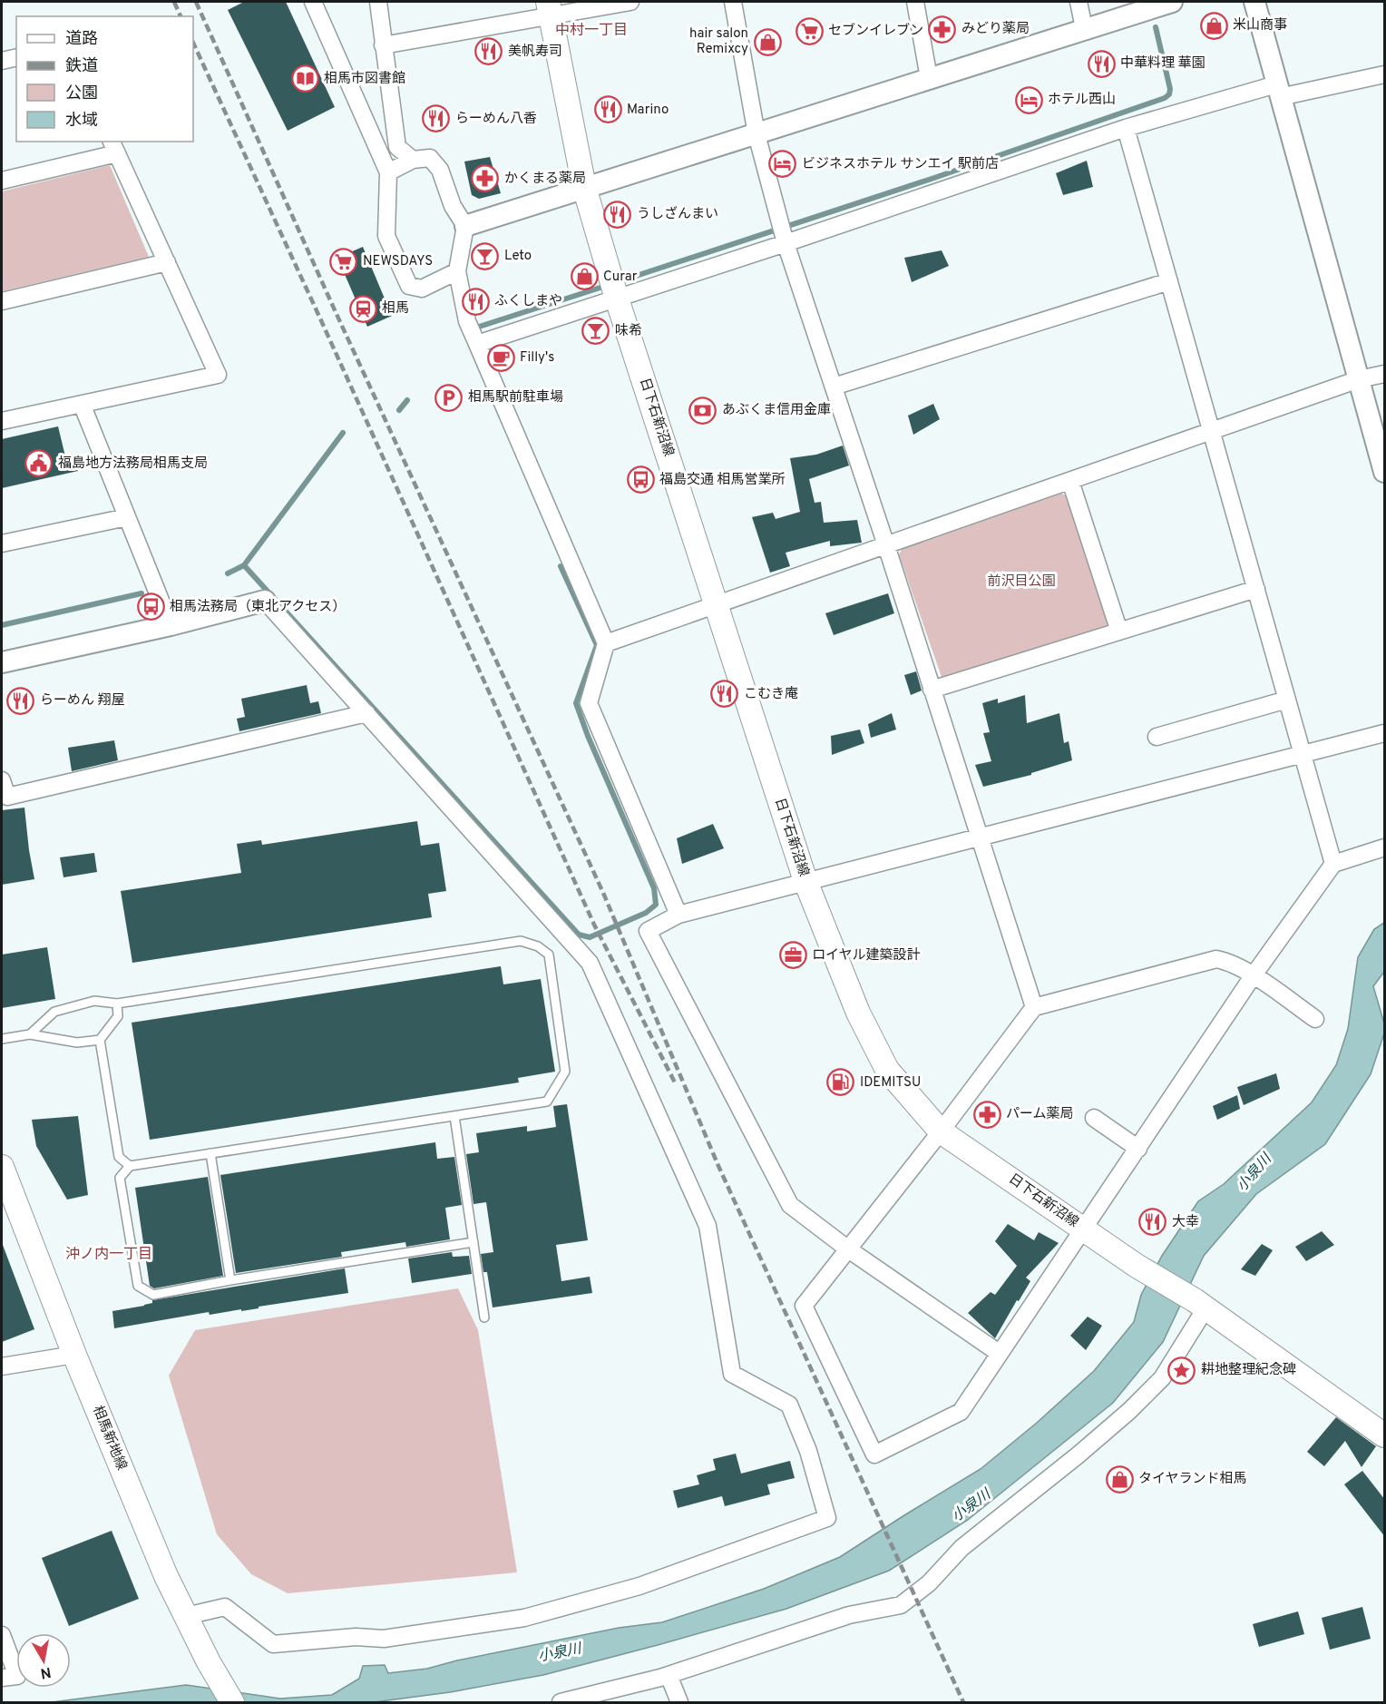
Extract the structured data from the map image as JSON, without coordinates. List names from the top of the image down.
{
  "streets": {
    "main road": ["日下石新沼線", "相馬新地線"]
  },
  "districts": ["中村一丁目", "沖ノ内一丁目"],
  "water": ["小泉川"],
  "parks": ["前沢目公園"],
  "places": {
    "shop": [
      "米山商事",
      "hair salon Remixcy",
      "Curar",
      "タイヤランド相馬"
    ],
    "pharmacy": ["みどり薬局", "かくまる薬局", "パーム薬局"],
    "supermarket": ["セブンイレブン", "NEWSDAYS"],
    "restaurant": [
      "美帆寿司",
      "中華料理 華園",
      "Marino",
      "らーめん八香",
      "うしざんまい",
      "ふくしまや",
      "こむき庵",
      "らーめん 翔屋",
      "大幸"
    ],
    "library": ["相馬市図書館"],
    "hotel": ["ホテル西山", "ビジネスホテル サンエイ 駅前店"],
    "bar": ["Leto", "味希"],
    "station": ["相馬"],
    "cafe": ["Filly's"],
    "parking": ["相馬駅前駐車場"],
    "bank": ["あぶくま信用金庫"],
    "public building": ["福島地方法務局相馬支局"],
    "bus stop": ["福島交通 相馬営業所", "相馬法務局（東北アクセス）"],
    "office": ["ロイヤル建築設計"],
    "fuel station": ["IDEMITSU"],
    "place": ["耕地整理紀念碑"]
  },
  "legend": [
    "道路",
    "鉄道",
    "公園",
    "水域"
  ],
  "north": "bottom"
}
